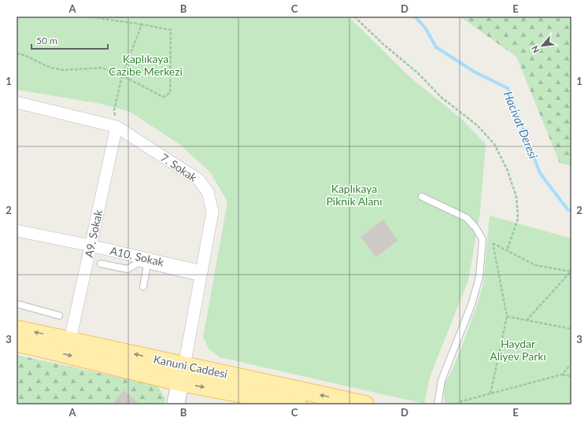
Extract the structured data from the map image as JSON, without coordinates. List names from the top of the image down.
{
  "streets": {
    "main road": ["Kanuni Caddesi"],
    "street": ["7. Sokak", "A9. Sokak", "A10. Sokak"]
  },
  "crossings": [
    ["7. Sokak", "A9. Sokak"],
    ["7. Sokak", "A10. Sokak"],
    ["7. Sokak", "Kanuni Caddesi"],
    ["A9. Sokak", "A10. Sokak"],
    ["A9. Sokak", "Kanuni Caddesi"]
  ],
  "water": ["Hacivat Deresi"],
  "parks": ["Kaplıkaya Cazibe Merkezi", "Kaplıkaya Piknik Alanı", "Haydar Aliyev Parkı"],
  "scale_bar": "50 m",
  "north": "bottom left",
  "grid": {
    "columns": [
      "A",
      "B",
      "C",
      "D",
      "E"
    ],
    "rows": ["1", "2", "3"]
  }
}
